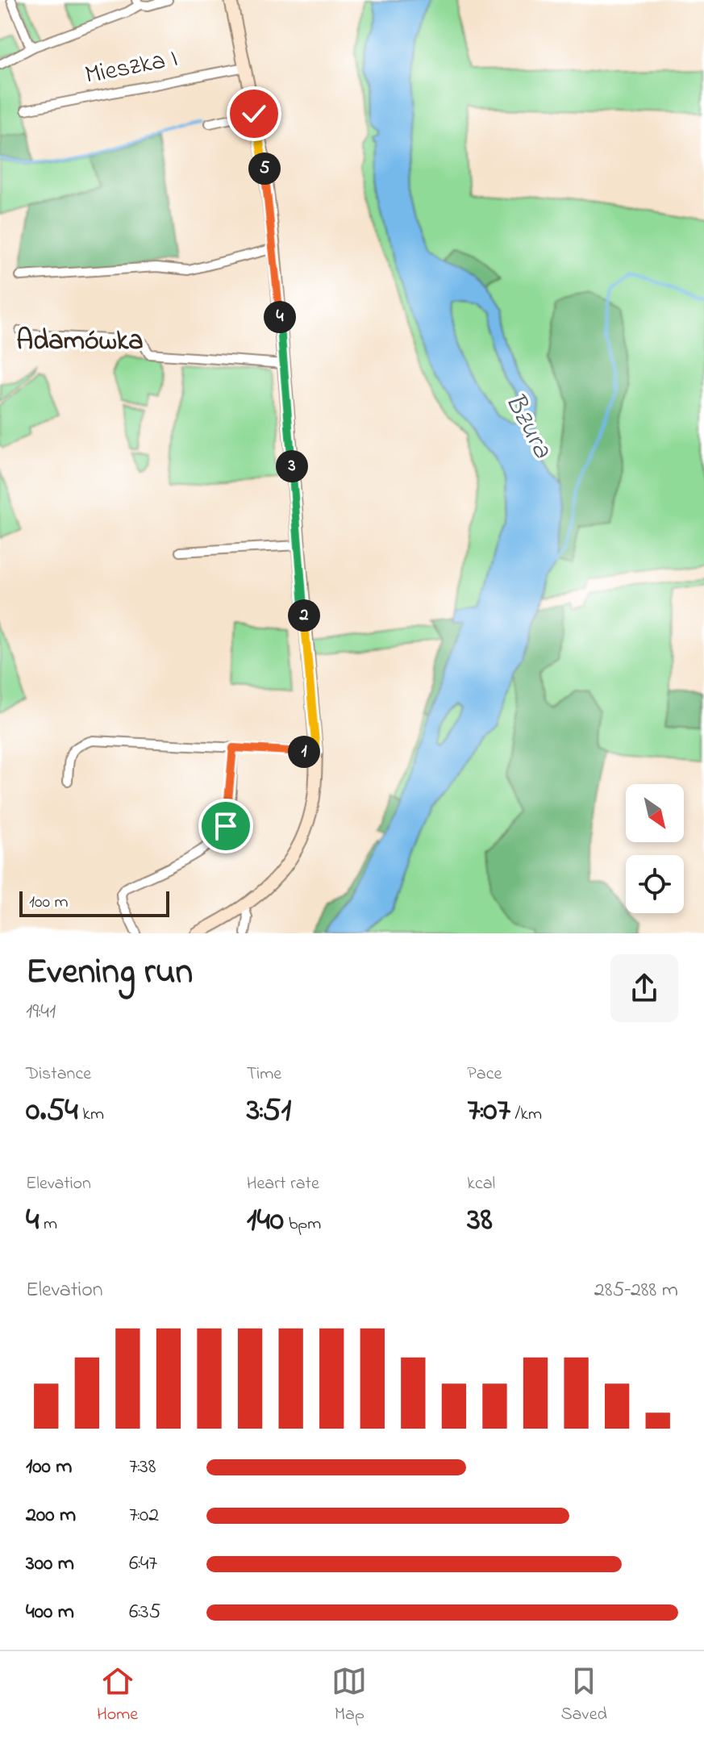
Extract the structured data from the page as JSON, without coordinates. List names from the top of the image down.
{
  "streets": {
    "street": ["Mieszka I"]
  },
  "districts": ["Adamówka"],
  "water": ["Bzura"],
  "scale_bar": "100 m",
  "north": "bottom right",
  "page": {
    "pins": [
      "5",
      "4",
      "3",
      "2",
      "1"
    ],
    "scale": "100 m",
    "heading": ["Evening run", "19:41"],
    "stats": [
      ["Distance", "0.54 km"],
      ["Time", "3:51"],
      ["Pace", "7:07 /km"],
      ["Elevation", "4 m"],
      ["Heart rate", "140 bpm"],
      ["kcal", "38"]
    ],
    "chart": ["Elevation", "285–288 m"],
    "list": [
      {
        "name": "100 m",
        "note": "7:38"
      },
      {
        "name": "200 m",
        "note": "7:02"
      },
      {
        "name": "300 m",
        "note": "6:47"
      },
      {
        "name": "400 m",
        "note": "6:35"
      }
    ],
    "tabs": ["Home", "Map", "Saved"]
  }
}
